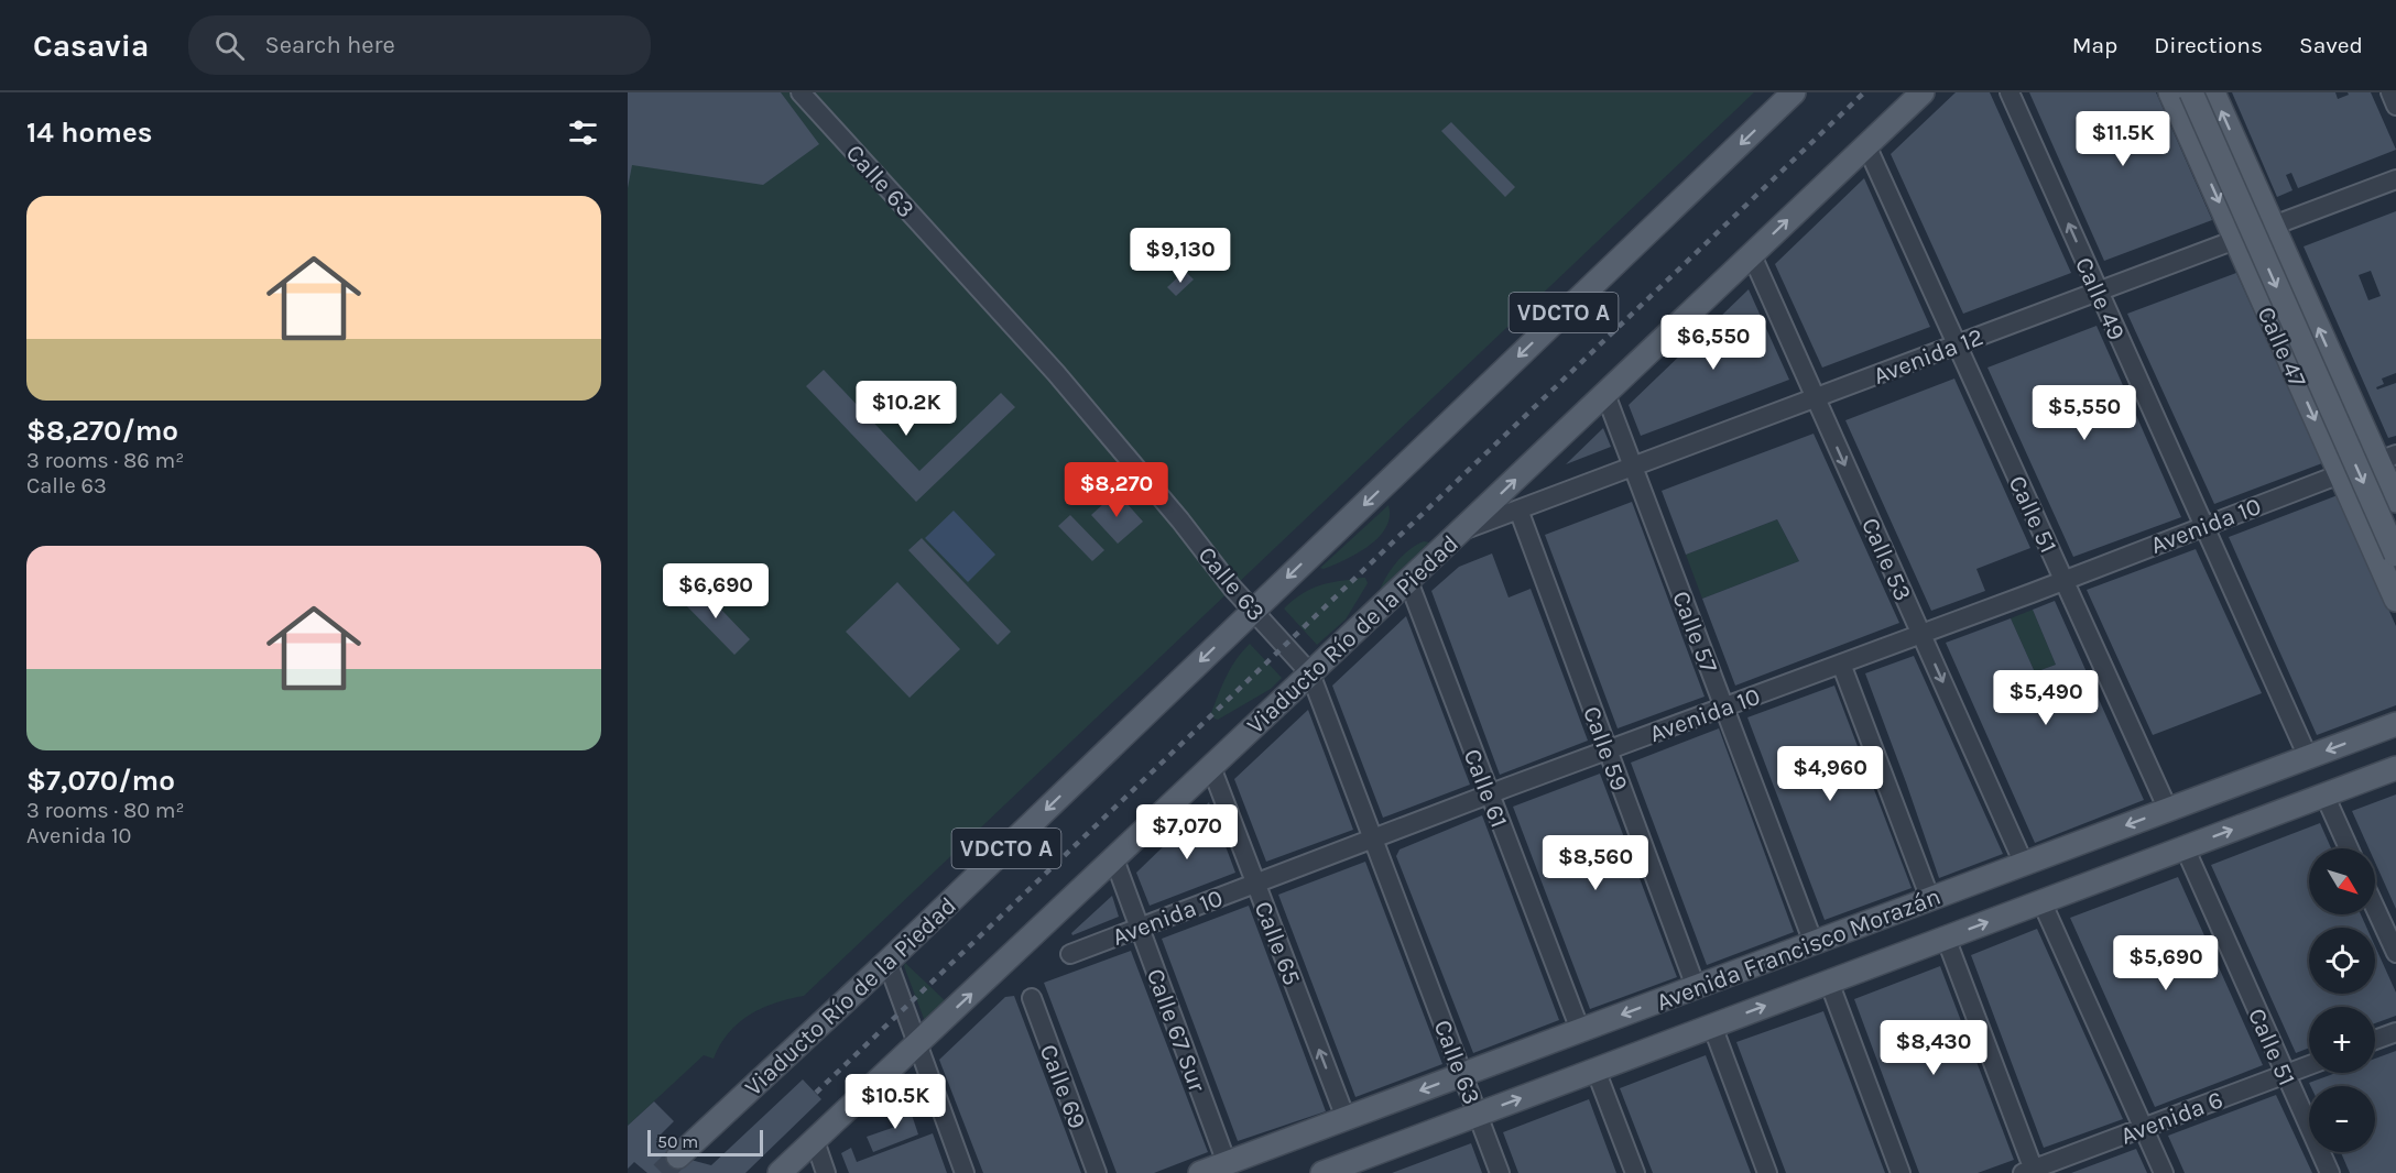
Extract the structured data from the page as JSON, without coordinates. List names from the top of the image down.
{
  "streets": {
    "main road": [
      "VDCTO A",
      "Calle 47",
      "Viaducto Río de la Piedad",
      "Avenida Francisco Morazán"
    ],
    "street": [
      "Calle 63",
      "Calle 49",
      "Avenida 12",
      "Calle 51",
      "Avenida 10",
      "Calle 53",
      "Calle 57",
      "Calle 59",
      "Calle 61",
      "Calle 65",
      "Calle 67 Sur",
      "Calle 69",
      "Avenida 6"
    ]
  },
  "crossings": [
    ["Calle 63", "Avenida 10"],
    ["Calle 63", "Viaducto Río de la Piedad"],
    ["Calle 63", "Avenida Francisco Morazán"],
    ["Calle 49", "Avenida 12"],
    ["Calle 49", "Avenida 10"],
    ["Calle 49", "Avenida Francisco Morazán"],
    ["Calle 47", "Avenida 12"],
    ["Calle 47", "Avenida 10"],
    ["Avenida 12", "Calle 51"],
    ["Avenida 12", "Calle 53"],
    ["Avenida 12", "Calle 57"],
    ["Avenida 12", "Viaducto Río de la Piedad"],
    ["Avenida 12", "Calle 59"],
    ["Calle 51", "Avenida 10"],
    ["Calle 51", "Viaducto Río de la Piedad"],
    ["Calle 51", "Avenida Francisco Morazán"],
    ["Calle 51", "Avenida 6"],
    ["Avenida 10", "Calle 53"],
    ["Avenida 10", "Calle 57"],
    ["Avenida 10", "Calle 59"],
    ["Avenida 10", "Calle 61"],
    ["Avenida 10", "Calle 65"],
    ["Avenida 10", "Calle 67 Sur"],
    ["Calle 53", "Viaducto Río de la Piedad"],
    ["Calle 53", "Avenida Francisco Morazán"],
    ["Calle 57", "Viaducto Río de la Piedad"],
    ["Calle 57", "Avenida Francisco Morazán"],
    ["Viaducto Río de la Piedad", "Calle 61"],
    ["Viaducto Río de la Piedad", "Calle 65"],
    ["Viaducto Río de la Piedad", "Calle 67 Sur"],
    ["Calle 59", "Avenida Francisco Morazán"],
    ["Calle 61", "Avenida Francisco Morazán"],
    ["Calle 65", "Avenida Francisco Morazán"],
    ["Avenida Francisco Morazán", "Calle 67 Sur"]
  ],
  "one_way": ["Calle 65"],
  "scale_bar": "50 m",
  "north": "bottom right",
  "page": {
    "header": "Casavia",
    "search": "Search here",
    "nav": ["Map", "Directions", "Saved"],
    "heading": "14 homes",
    "price": [
      "$11.5K",
      "$9,130",
      "$6,550",
      "$10.2K",
      "$5,550",
      "$8,270",
      "$6,690",
      "$5,490",
      "$4,960",
      "$7,070",
      "$8,560",
      "$5,690",
      "$8,430",
      "$10.5K"
    ],
    "list": [
      {
        "name": "$8,270/mo",
        "note": "3 rooms · 86 m² · Calle 63"
      },
      {
        "name": "$7,070/mo",
        "note": "3 rooms · 80 m² · Avenida 10"
      }
    ],
    "map_buttons": ["+", "−"],
    "scale": "50 m"
  }
}
